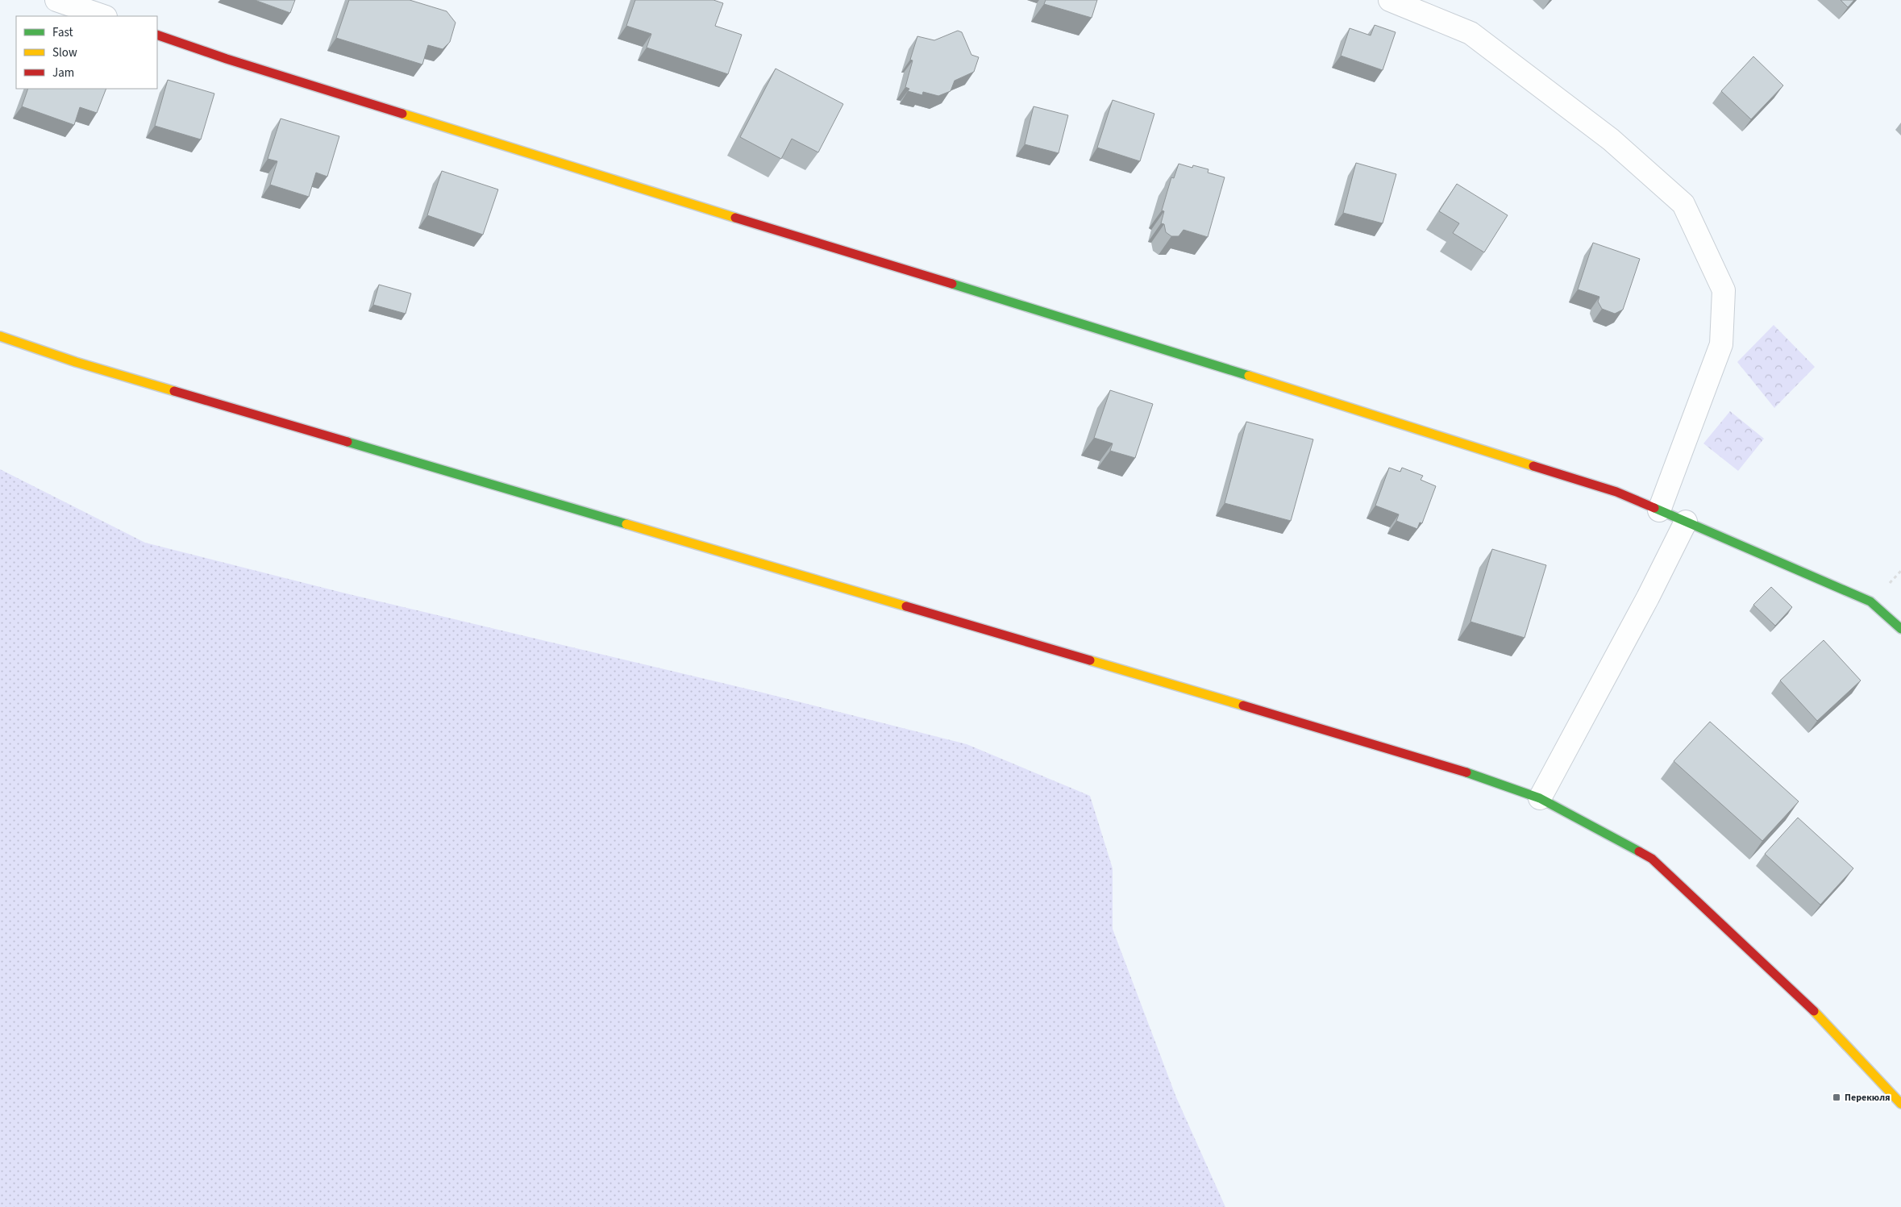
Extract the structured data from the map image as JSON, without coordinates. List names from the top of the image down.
{
  "places": {
    "transit": ["Перекюля"]
  },
  "legend": ["Fast", "Slow", "Jam"]
}
